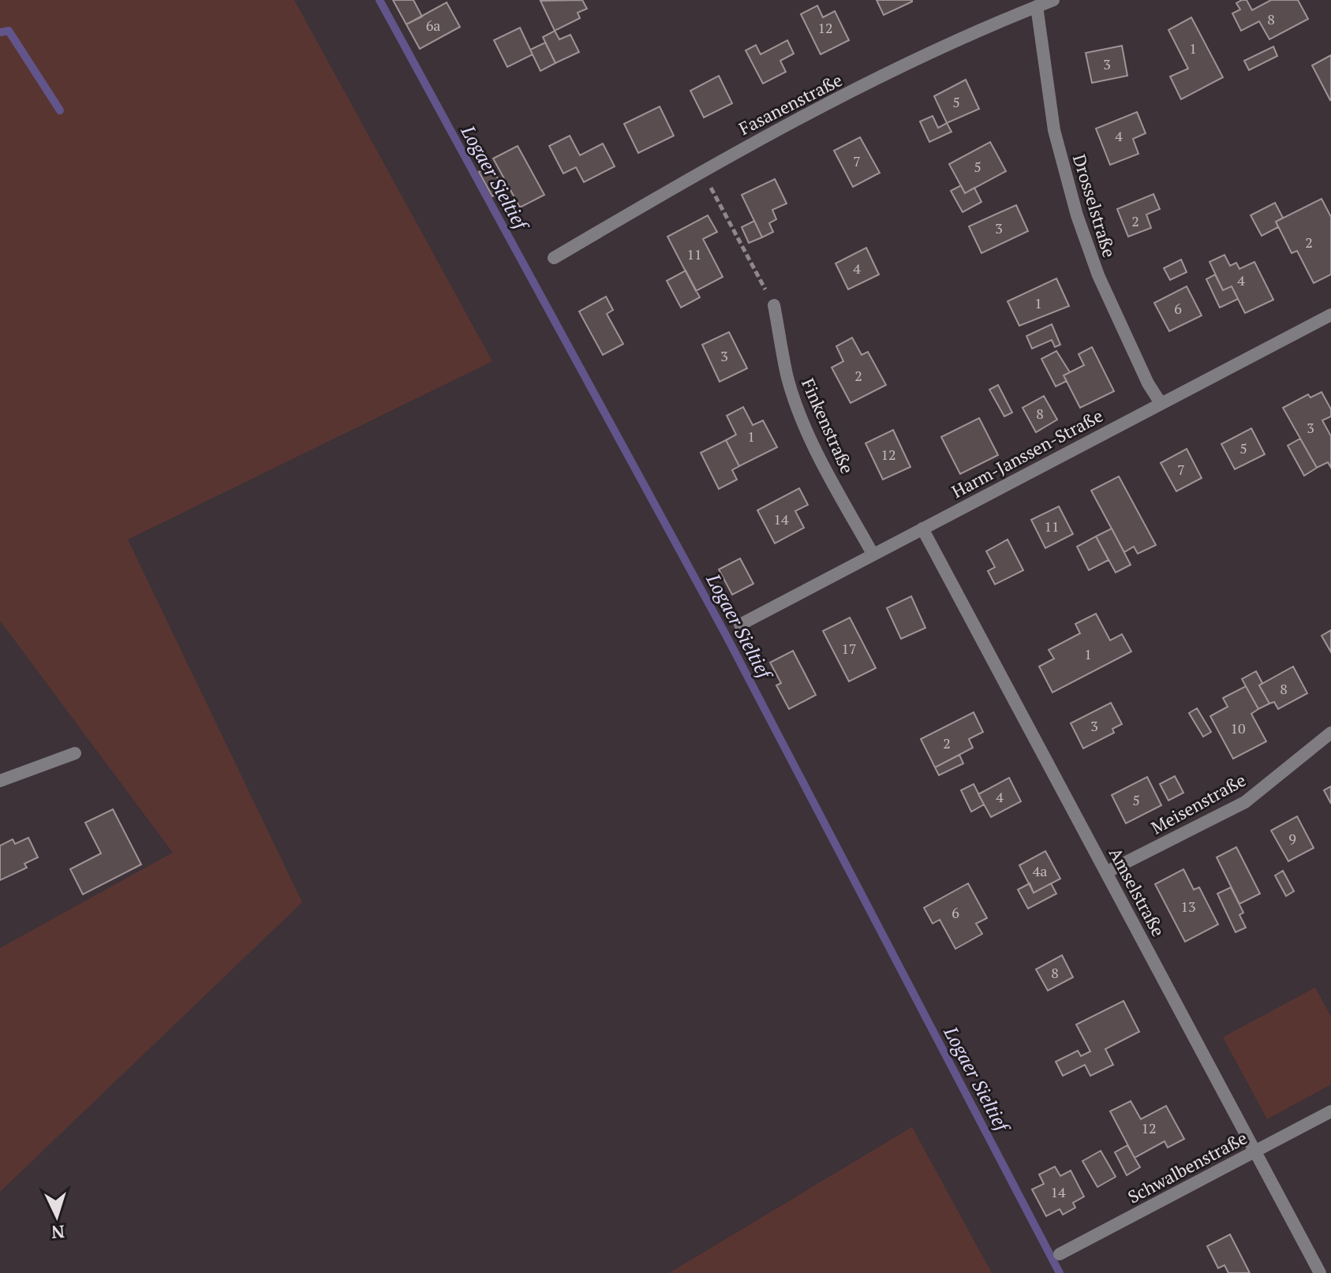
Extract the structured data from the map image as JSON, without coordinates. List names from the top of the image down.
{
  "streets": {
    "street": [
      "Fasanenstraße",
      "Drosselstraße",
      "Finkenstraße",
      "Harm-Janssen-Straße",
      "Meisenstraße",
      "Amselstraße",
      "Schwalbenstraße"
    ]
  },
  "crossings": [
    ["Fasanenstraße", "Drosselstraße"],
    ["Drosselstraße", "Harm-Janssen-Straße"],
    ["Finkenstraße", "Harm-Janssen-Straße"],
    ["Harm-Janssen-Straße", "Amselstraße"],
    ["Meisenstraße", "Amselstraße"],
    ["Amselstraße", "Schwalbenstraße"]
  ],
  "water": ["Logaer Sieltief"],
  "house_numbers": [
    "8",
    "6a",
    "12",
    "1",
    "3",
    "5",
    "4",
    "7",
    "5",
    "2",
    "3",
    "2",
    "11",
    "4",
    "4",
    "1",
    "6",
    "3",
    "2",
    "8",
    "3",
    "1",
    "5",
    "12",
    "7",
    "14",
    "11",
    "17",
    "1",
    "8",
    "3",
    "10",
    "2",
    "4",
    "5",
    "9",
    "4a",
    "13",
    "6",
    "8",
    "12",
    "14"
  ],
  "north": "bottom"
}
